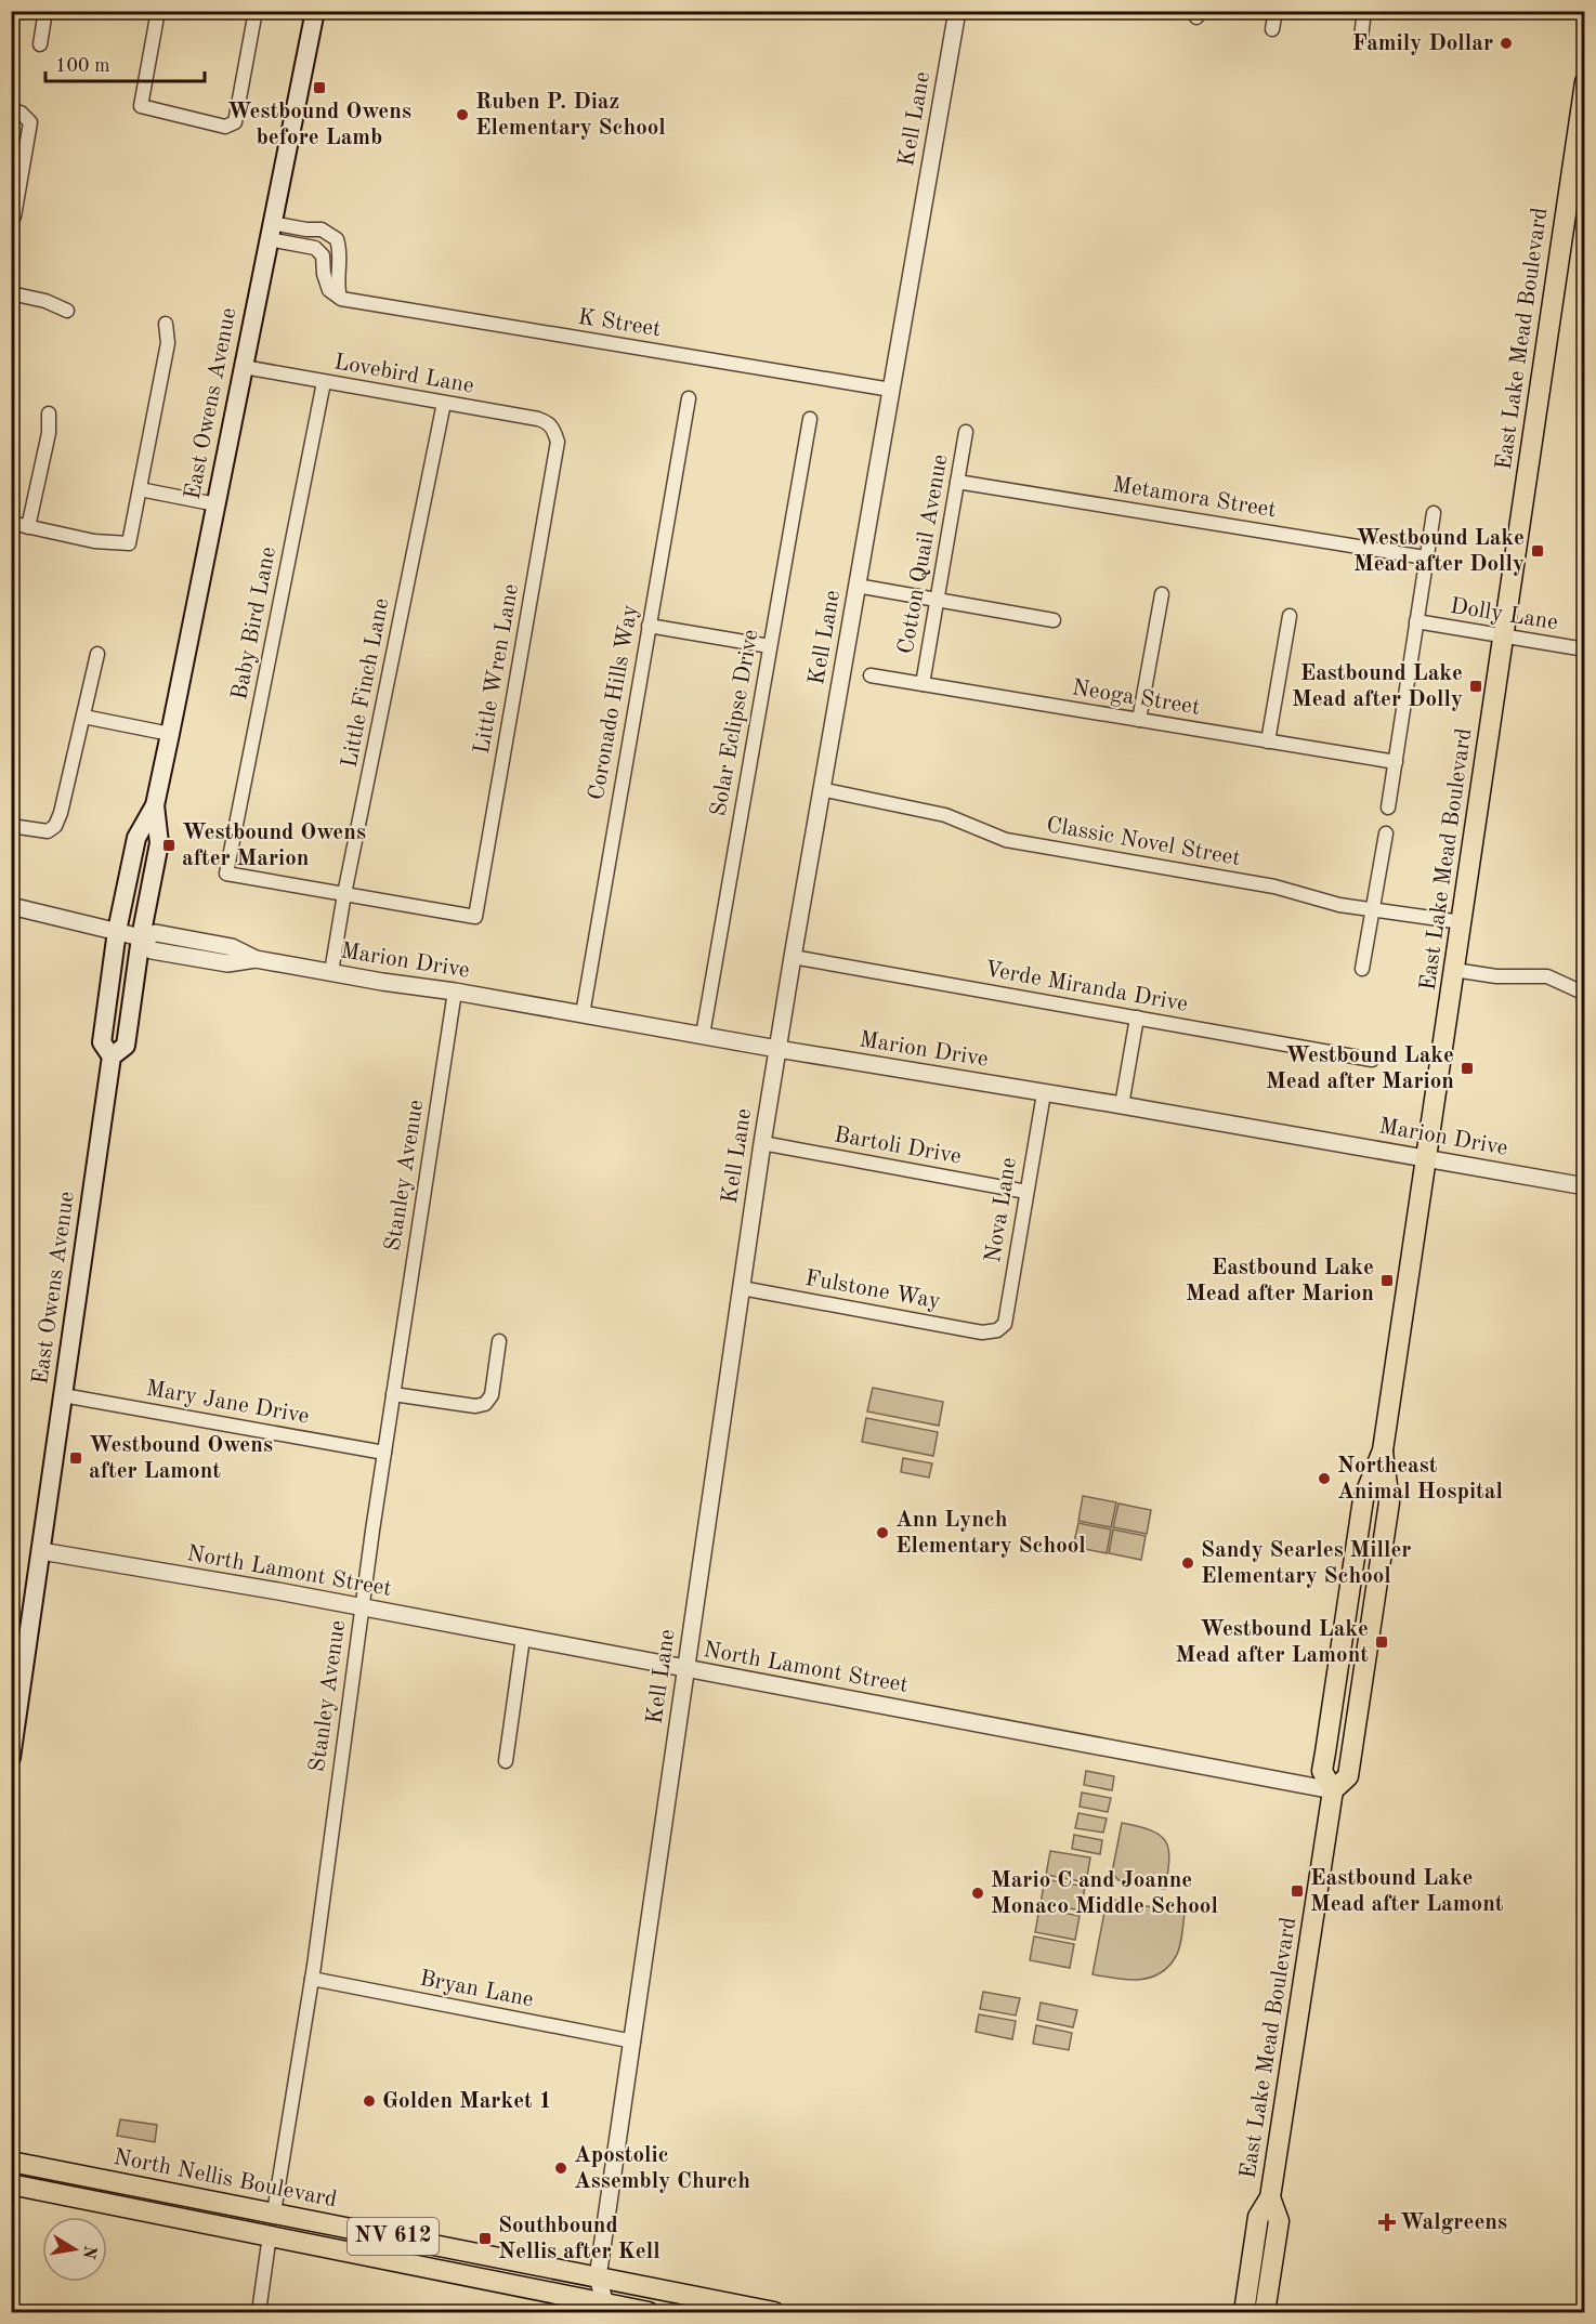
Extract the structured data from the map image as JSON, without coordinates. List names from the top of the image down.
{
  "streets": {
    "main road": [
      "East Lake Mead Boulevard",
      "East Owens Avenue",
      "North Nellis Boulevard",
      "NV 612"
    ],
    "street": [
      "Kell Lane",
      "K Street",
      "Lovebird Lane",
      "Metamora Street",
      "Cotton Quail Avenue",
      "Dolly Lane",
      "Baby Bird Lane",
      "Little Wren Lane",
      "Little Finch Lane",
      "Neoga Street",
      "Coronado Hills Way",
      "Solar Eclipse Drive",
      "Classic Novel Street",
      "Marion Drive",
      "Verde Miranda Drive",
      "Bartoli Drive",
      "Stanley Avenue",
      "Nova Lane",
      "Fulstone Way",
      "Mary Jane Drive",
      "North Lamont Street",
      "Bryan Lane"
    ]
  },
  "crossings": [
    ["Kell Lane", "K Street"],
    ["Kell Lane", "Classic Novel Street"],
    ["Kell Lane", "Marion Drive"],
    ["Kell Lane", "Verde Miranda Drive"],
    ["Kell Lane", "Bartoli Drive"],
    ["Kell Lane", "Fulstone Way"],
    ["Kell Lane", "North Lamont Street"],
    ["Kell Lane", "Bryan Lane"],
    ["Kell Lane", "North Nellis Boulevard"],
    ["East Lake Mead Boulevard", "Dolly Lane"],
    ["East Lake Mead Boulevard", "Classic Novel Street"],
    ["East Lake Mead Boulevard", "Marion Drive"],
    ["East Lake Mead Boulevard", "North Lamont Street"],
    ["Lovebird Lane", "East Owens Avenue"],
    ["Lovebird Lane", "Baby Bird Lane"],
    ["Lovebird Lane", "Little Wren Lane"],
    ["Lovebird Lane", "Little Finch Lane"],
    ["East Owens Avenue", "Marion Drive"],
    ["East Owens Avenue", "Mary Jane Drive"],
    ["East Owens Avenue", "North Lamont Street"],
    ["Metamora Street", "Cotton Quail Avenue"],
    ["Cotton Quail Avenue", "Neoga Street"],
    ["Baby Bird Lane", "Little Wren Lane"],
    ["Baby Bird Lane", "Little Finch Lane"],
    ["Little Wren Lane", "Little Finch Lane"],
    ["Little Finch Lane", "Marion Drive"],
    ["Coronado Hills Way", "Marion Drive"],
    ["Solar Eclipse Drive", "Marion Drive"],
    ["Marion Drive", "Stanley Avenue"],
    ["Marion Drive", "Nova Lane"],
    ["Bartoli Drive", "Nova Lane"],
    ["Stanley Avenue", "Mary Jane Drive"],
    ["Stanley Avenue", "North Lamont Street"],
    ["Stanley Avenue", "Bryan Lane"],
    ["Stanley Avenue", "North Nellis Boulevard"],
    ["Nova Lane", "Fulstone Way"]
  ],
  "places": {
    "other": [
      "Family Dollar",
      "Ruben P. Diaz Elementary School",
      "Northeast Animal Hospital",
      "Ann Lynch Elementary School",
      "Sandy Searles Miller Elementary School",
      "Mario C and Joanne Monaco Middle School",
      "Golden Market 1",
      "Apostolic Assembly Church"
    ],
    "transit": [
      "Westbound Owens before Lamb",
      "Westbound Lake Mead after Dolly",
      "Eastbound Lake Mead after Dolly",
      "Westbound Owens after Marion",
      "Westbound Lake Mead after Marion",
      "Eastbound Lake Mead after Marion",
      "Westbound Owens after Lamont",
      "Westbound Lake Mead after Lamont",
      "Eastbound Lake Mead after Lamont",
      "Southbound Nellis after Kell"
    ],
    "health": ["Walgreens"]
  },
  "scale_bar": "100 m",
  "north": "right"
}
